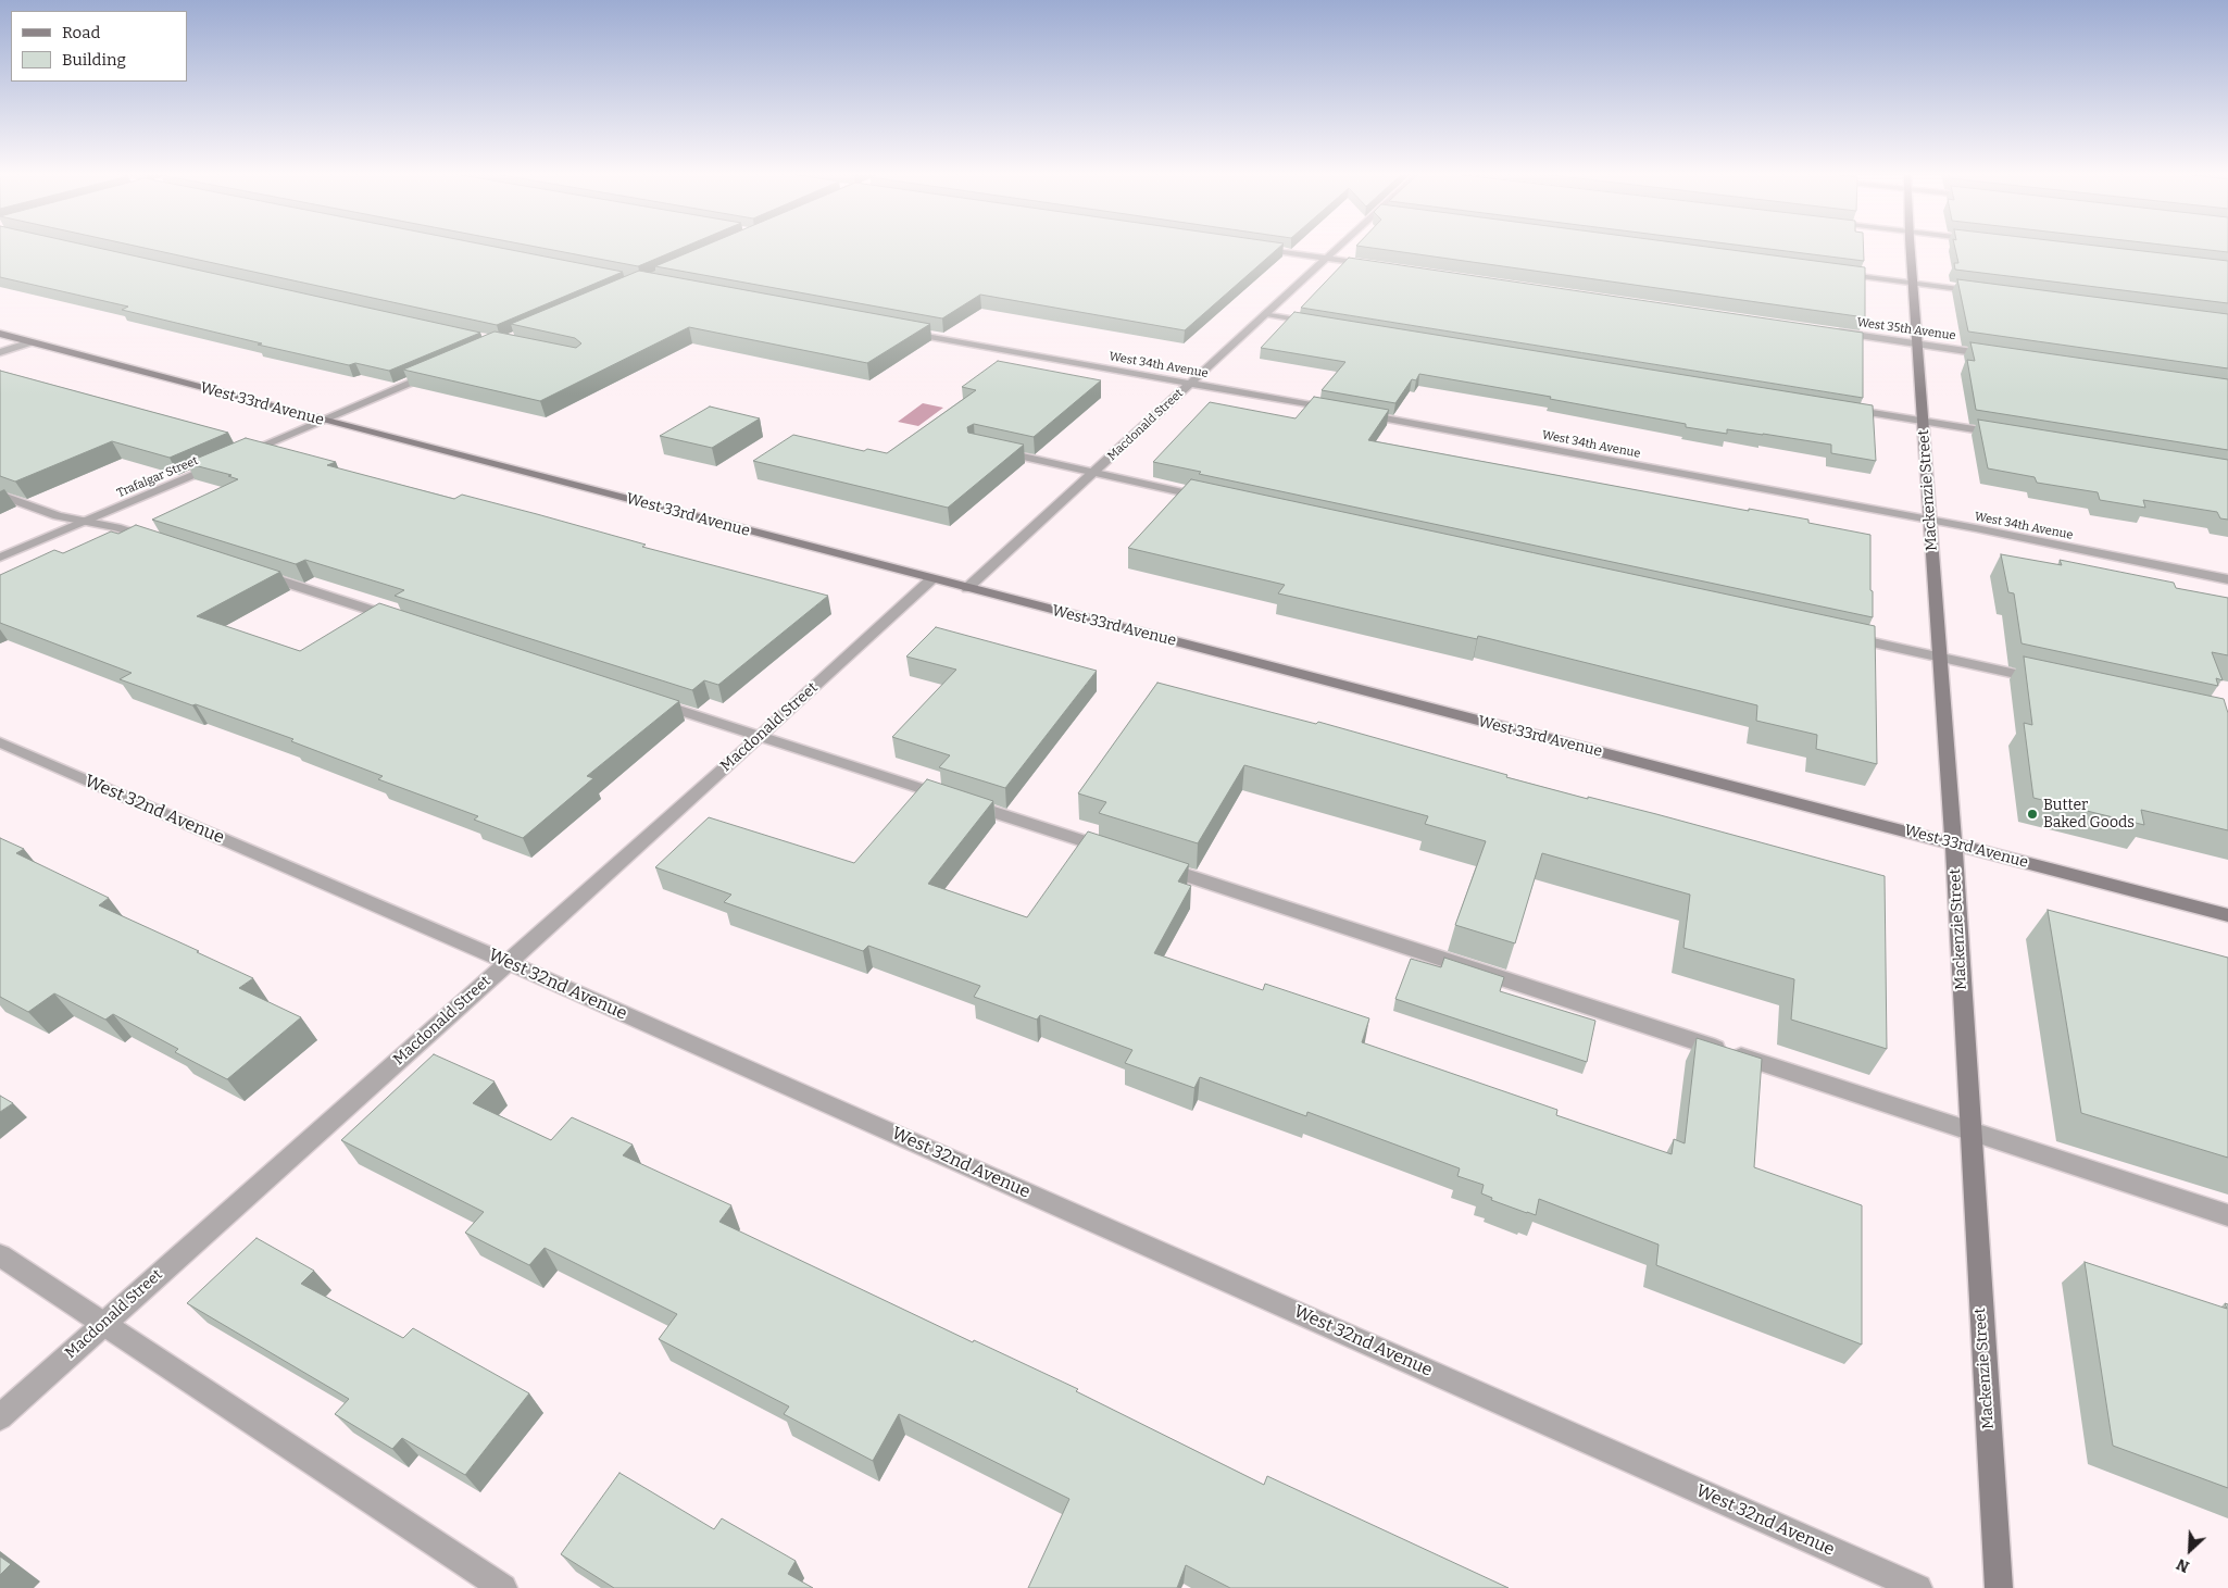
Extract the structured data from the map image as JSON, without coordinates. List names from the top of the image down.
{
  "streets": {
    "street": [
      "West 35th Avenue",
      "West 34th Avenue",
      "West 33rd Avenue",
      "Macdonald Street",
      "Trafalgar Street",
      "Mackenzie Street",
      "West 32nd Avenue"
    ]
  },
  "crossings": [
    ["West 35th Avenue", "Mackenzie Street"],
    ["West 34th Avenue", "Macdonald Street"],
    ["West 34th Avenue", "Mackenzie Street"],
    ["West 33rd Avenue", "Macdonald Street"],
    ["West 33rd Avenue", "Mackenzie Street"],
    ["Macdonald Street", "West 32nd Avenue"]
  ],
  "places": ["Butter Baked Goods"],
  "legend": ["Road", "Building"],
  "north": "bottom left"
}
